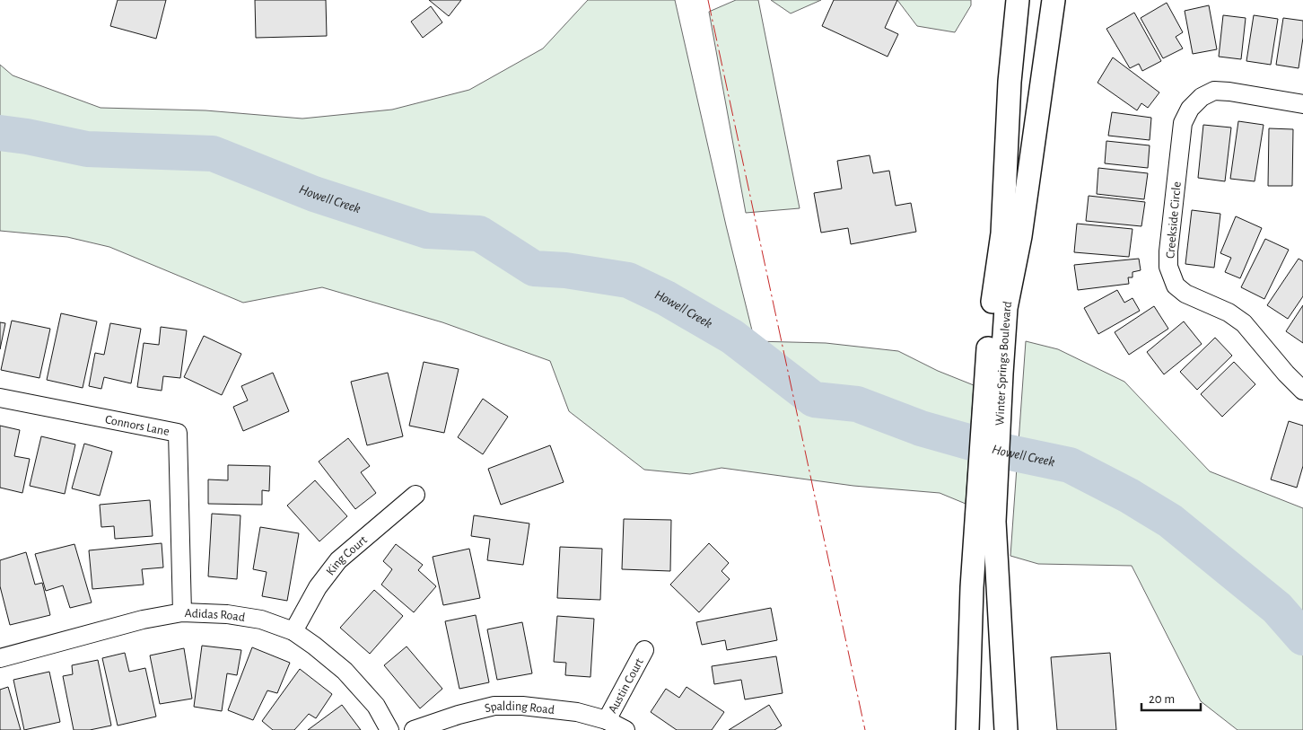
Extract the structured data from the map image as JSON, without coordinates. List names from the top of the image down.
{
  "streets": {
    "street": [
      "Creekside Circle",
      "Winter Springs Boulevard",
      "Connors Lane",
      "King Court",
      "Adidas Road",
      "Austin Court",
      "Spalding Road"
    ]
  },
  "crossings": [
    ["Connors Lane", "Adidas Road"],
    ["King Court", "Adidas Road"],
    ["Austin Court", "Spalding Road"]
  ],
  "water": ["Howell Creek"],
  "scale_bar": "20 m"
}
